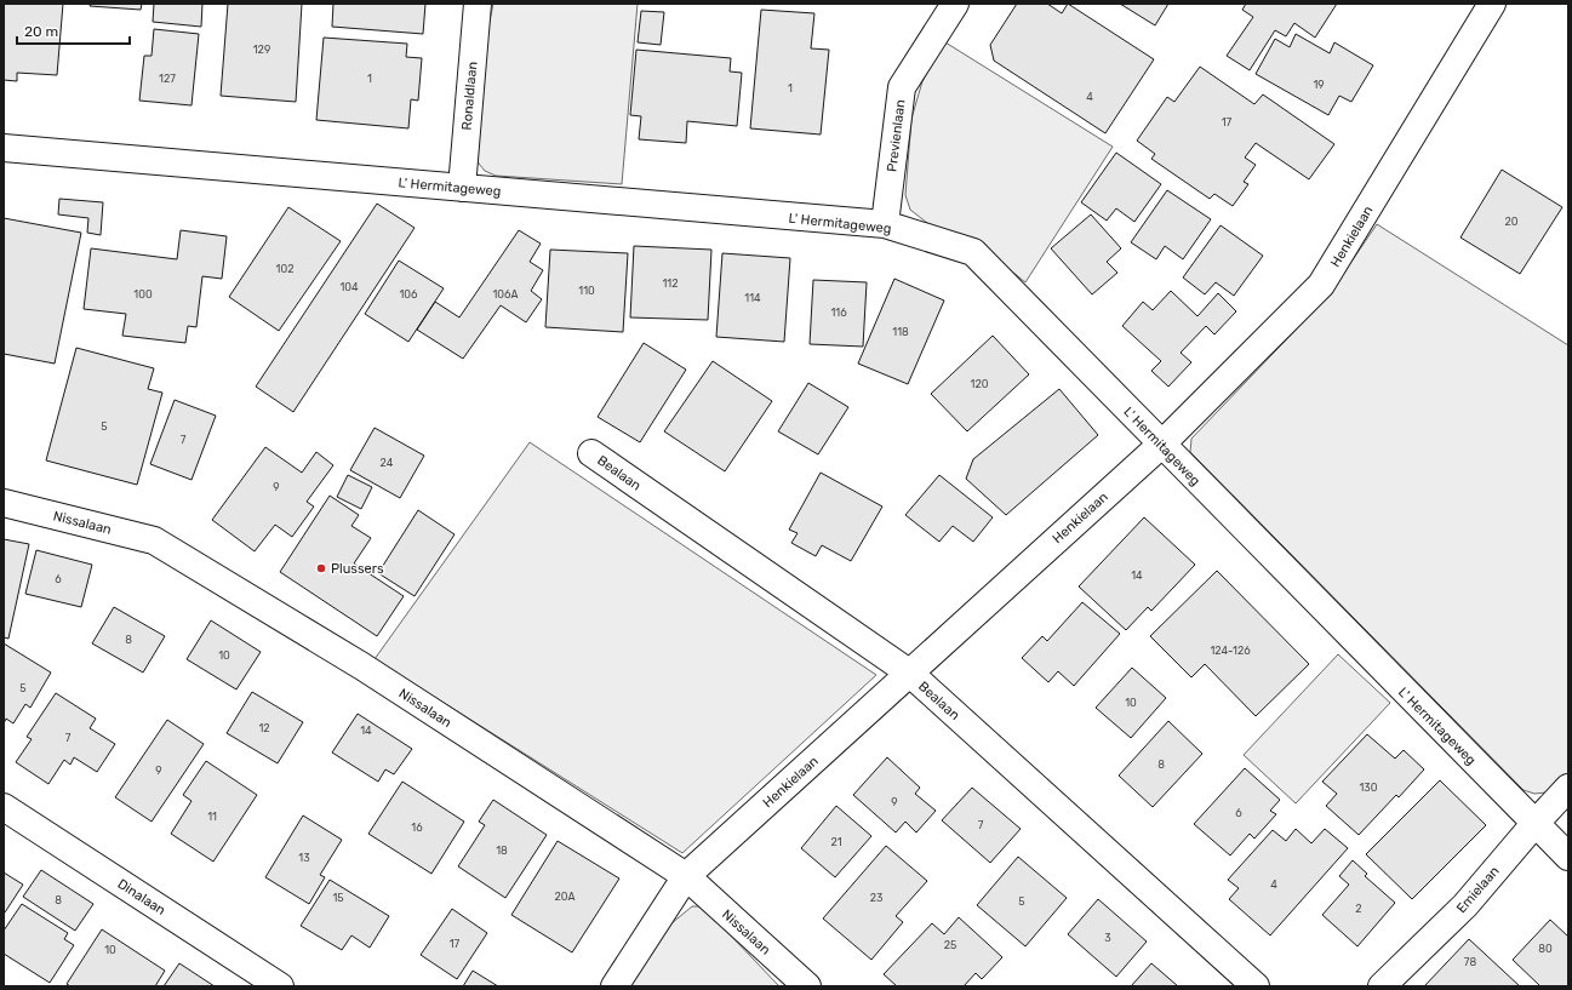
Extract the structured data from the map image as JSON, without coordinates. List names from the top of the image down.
{
  "streets": {
    "street": [
      "Ronaldlaan",
      "Previenlaan",
      "L' Hermitageweg",
      "Henkielaan",
      "Bealaan",
      "Nissalaan",
      "Emielaan",
      "Dinalaan"
    ]
  },
  "crossings": [
    ["Ronaldlaan", "L' Hermitageweg"],
    ["Previenlaan", "L' Hermitageweg"],
    ["L' Hermitageweg", "Henkielaan"],
    ["L' Hermitageweg", "Emielaan"],
    ["Henkielaan", "Bealaan"],
    ["Henkielaan", "Nissalaan"]
  ],
  "places": ["Plussers"],
  "house_numbers": [
    "129",
    "127",
    "1",
    "19",
    "1",
    "4",
    "17",
    "20",
    "102",
    "112",
    "104",
    "110",
    "100",
    "106",
    "106A",
    "114",
    "116",
    "118",
    "120",
    "5",
    "7",
    "24",
    "9",
    "14",
    "6",
    "8",
    "124-126",
    "10",
    "5",
    "10",
    "12",
    "14",
    "7",
    "8",
    "9",
    "130",
    "9",
    "6",
    "11",
    "7",
    "16",
    "21",
    "18",
    "13",
    "4",
    "20A",
    "15",
    "23",
    "8",
    "5",
    "2",
    "3",
    "17",
    "25",
    "80",
    "10",
    "78"
  ],
  "scale_bar": "20 m"
}
